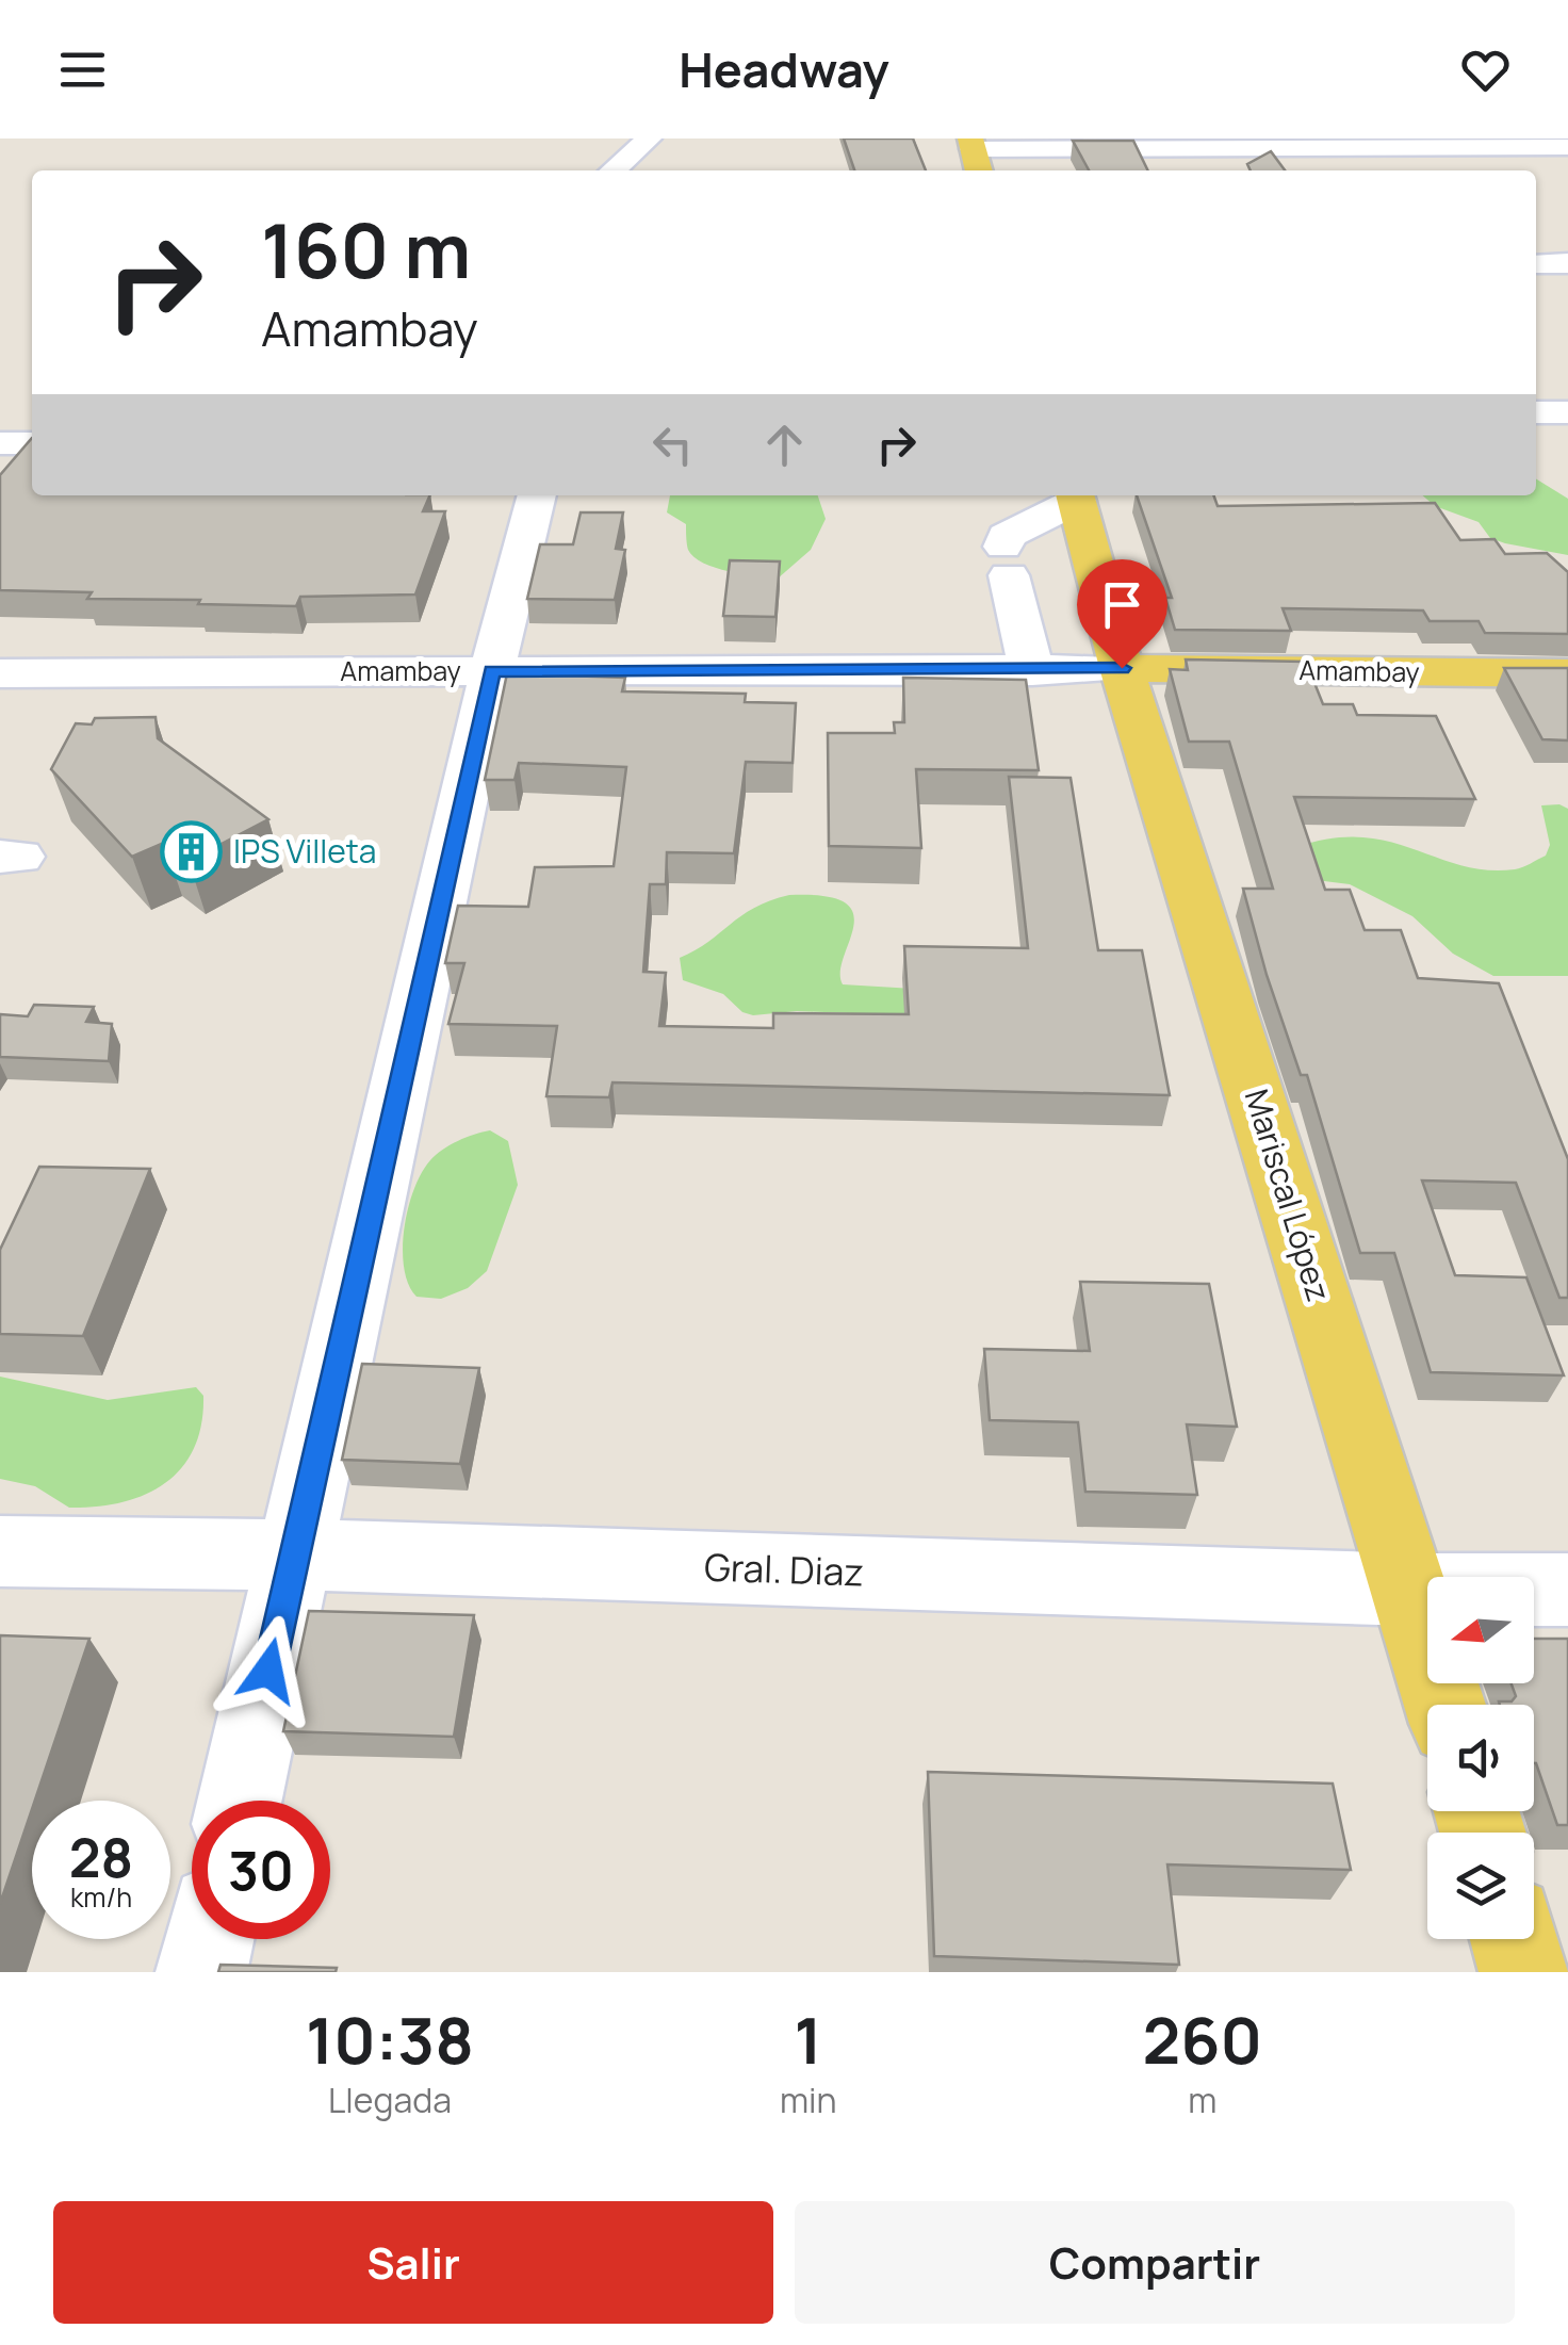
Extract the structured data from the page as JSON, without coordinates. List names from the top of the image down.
{
  "streets": {
    "main road": ["Amambay", "Mariscal López"],
    "street": ["Gral. Diaz"]
  },
  "crossings": [
    ["Amambay", "Mariscal López"],
    ["Mariscal López", "Gral. Diaz"]
  ],
  "places": {
    "building": ["IPS Villeta"]
  },
  "north": "left",
  "page": {
    "header": "Headway",
    "turn": ["160 m", "Amambay"],
    "speed": "28 km/h",
    "limit": "30",
    "eta": [
      "10:38",
      "Llegada",
      "1",
      "min",
      "260",
      "m"
    ],
    "buttons": ["Salir", "Compartir"]
  }
}
